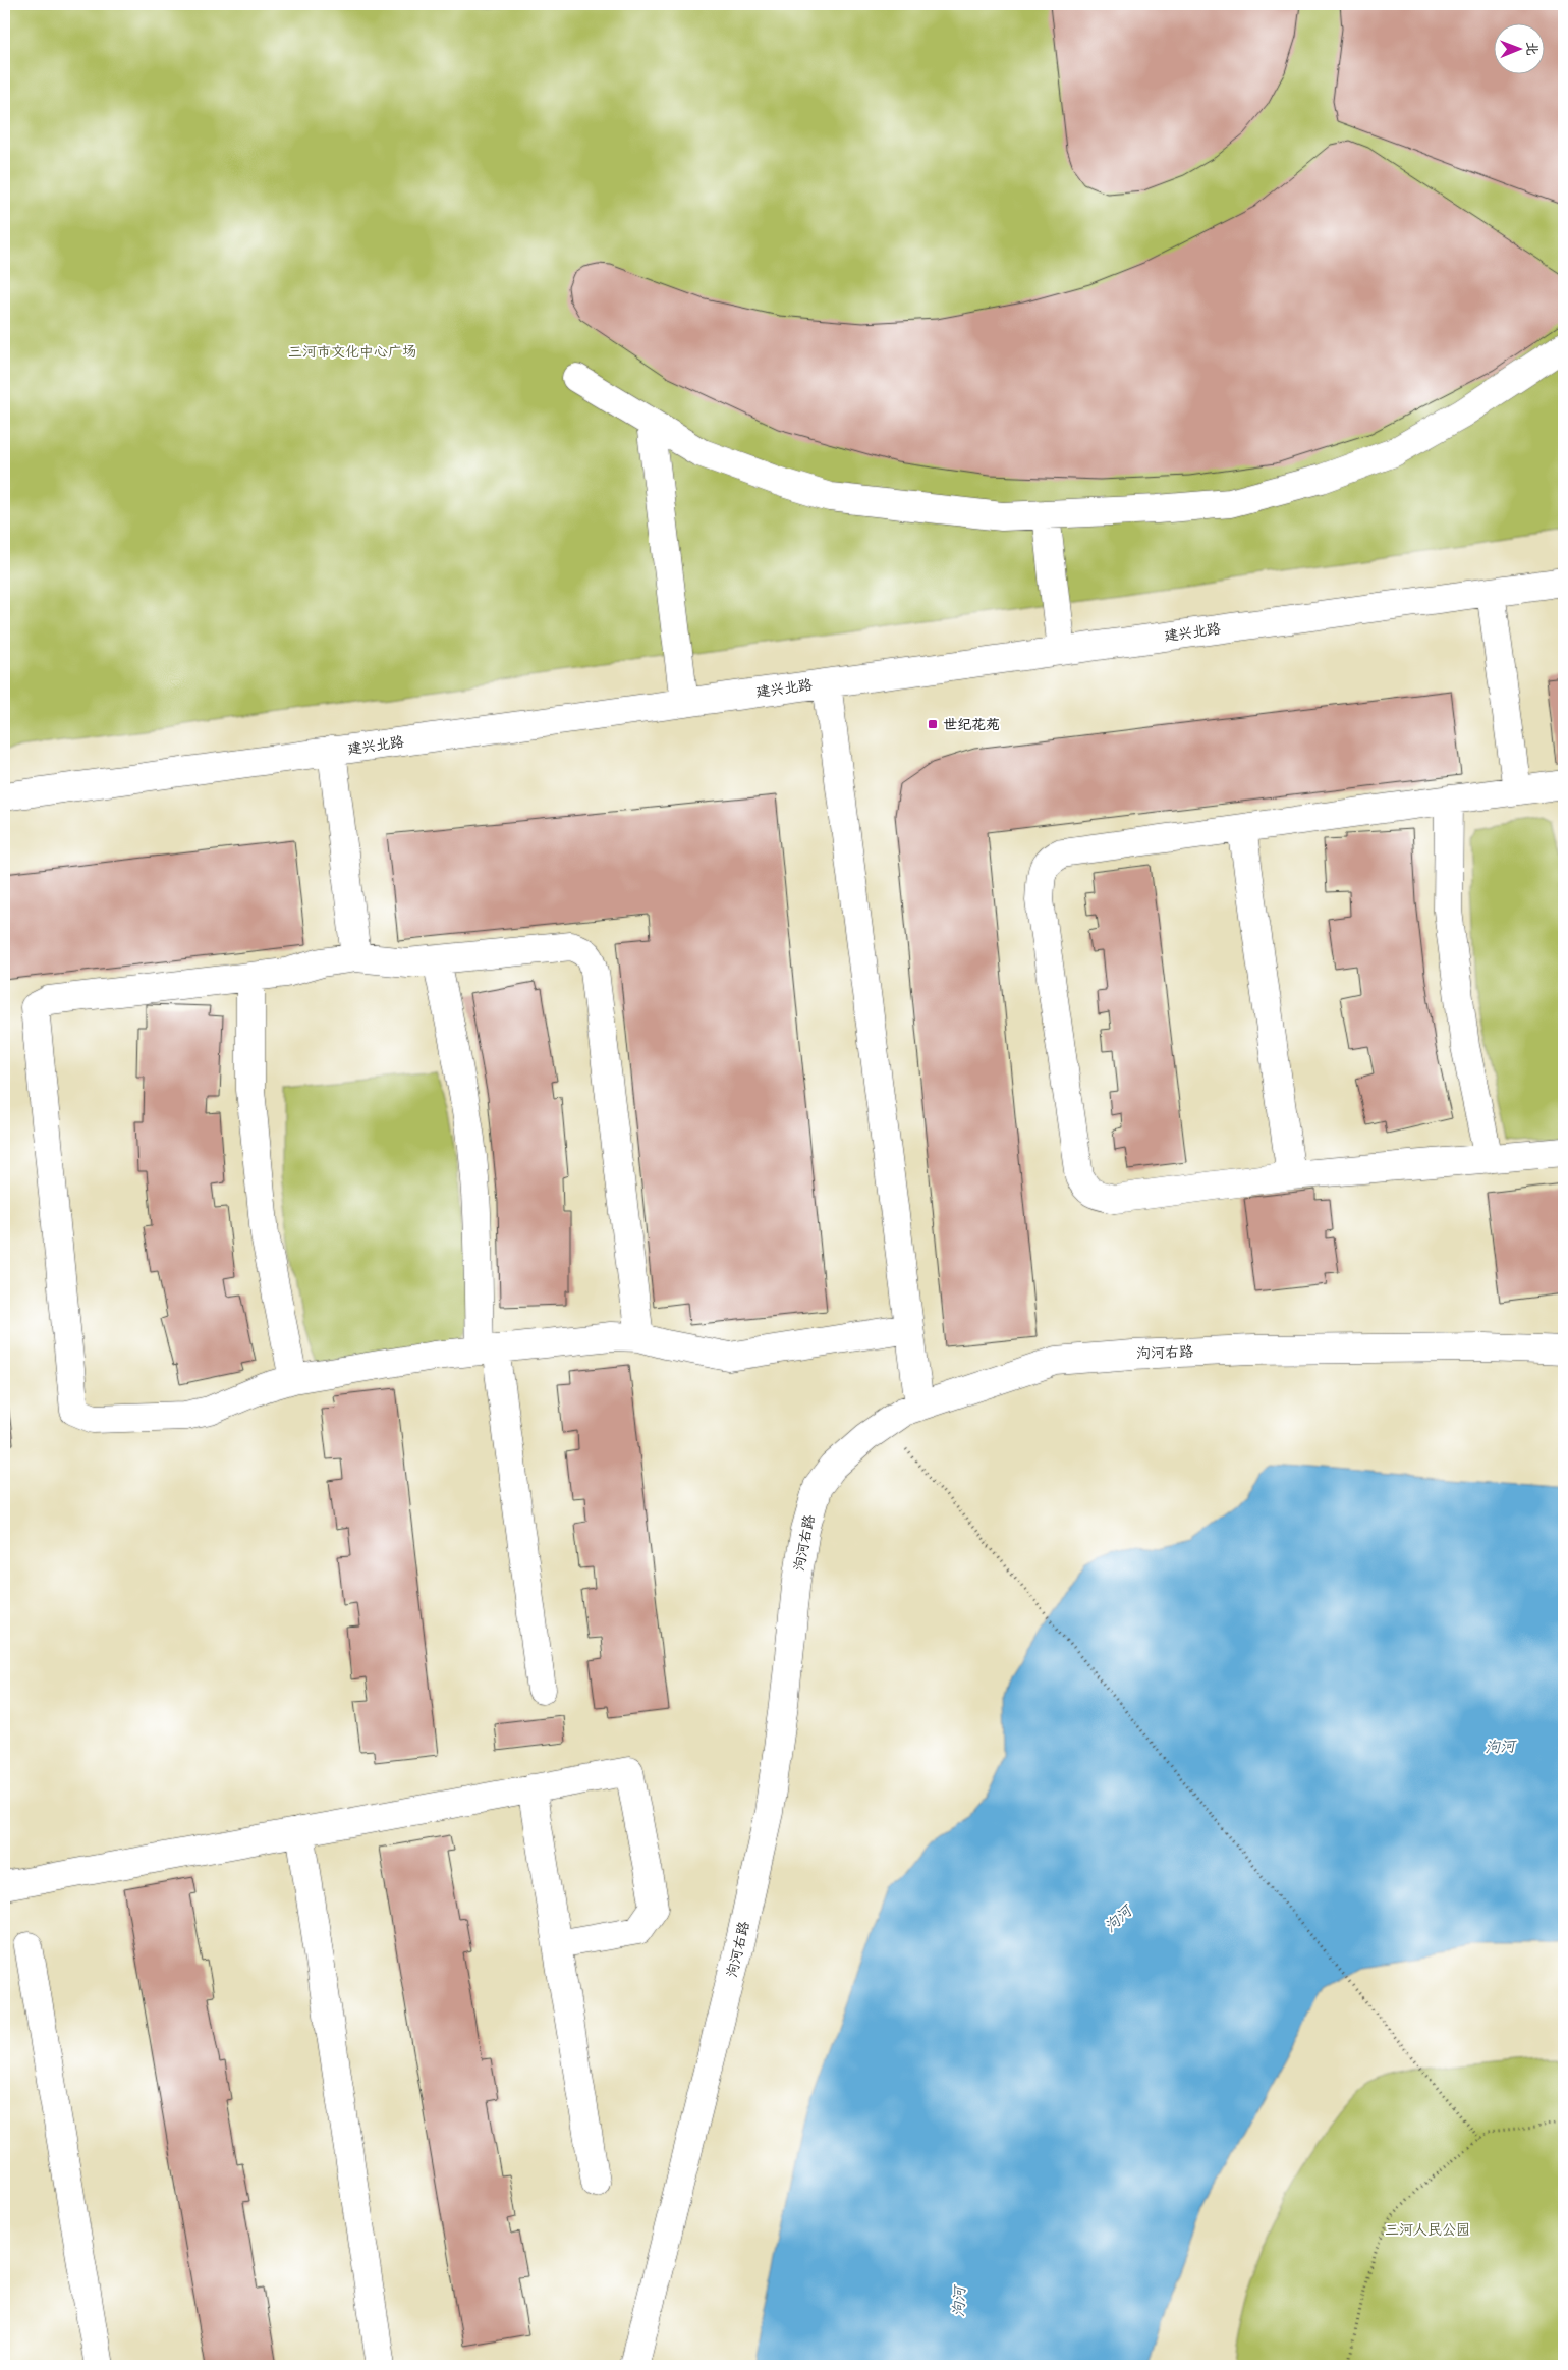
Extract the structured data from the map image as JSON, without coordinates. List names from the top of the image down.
{
  "streets": {
    "street": ["建兴北路", "泃河右路"]
  },
  "water": ["泃河"],
  "parks": ["三河市文化中心广场", "三河人民公园"],
  "places": {
    "transit": ["世纪花苑"]
  },
  "north": "right"
}
